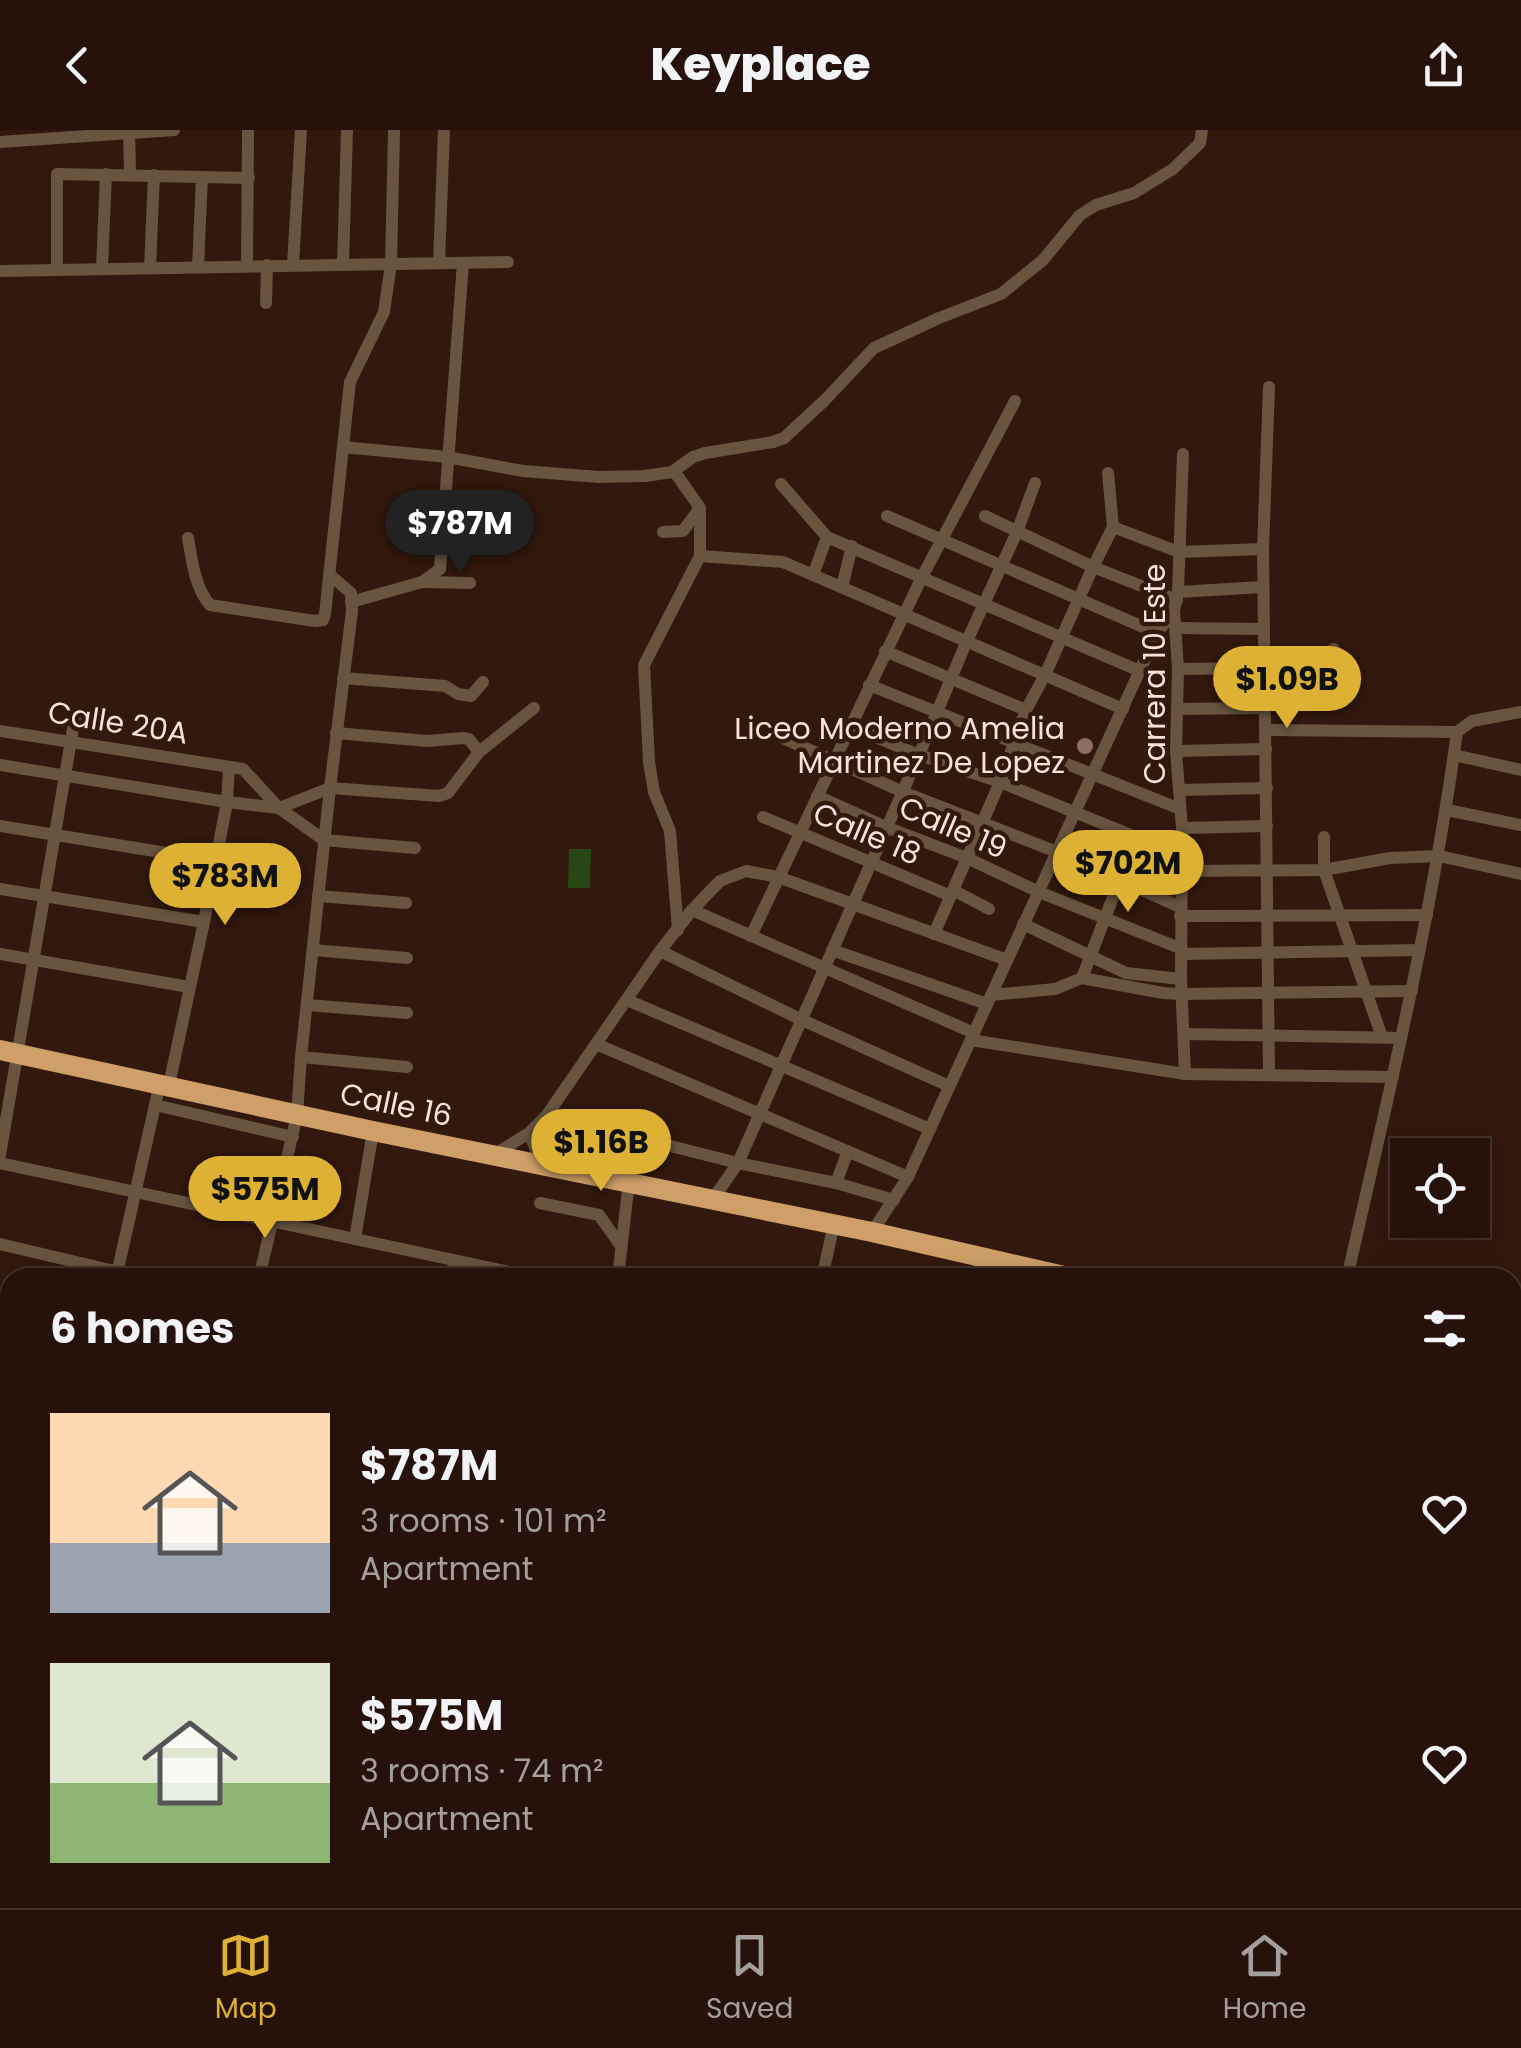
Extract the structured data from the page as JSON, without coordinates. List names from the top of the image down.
{
  "streets": {
    "highway": ["Calle 16"],
    "street": [
      "Carrera 10 Este",
      "Calle 20A",
      "Calle 19",
      "Calle 18"
    ]
  },
  "crossings": [
    ["Carrera 10 Este", "Calle 19"]
  ],
  "places": ["Liceo Moderno Amelia Martinez De Lopez"],
  "page": {
    "header": "Keyplace",
    "price": [
      "$787M",
      "$1.09B",
      "$702M",
      "$783M",
      "$1.16B",
      "$575M"
    ],
    "heading": "6 homes",
    "list": [
      {
        "name": "$787M",
        "note": "3 rooms · 101 m² · Apartment"
      },
      {
        "name": "$575M",
        "note": "3 rooms · 74 m² · Apartment"
      }
    ],
    "tabs": ["Map", "Saved", "Home"]
  }
}
